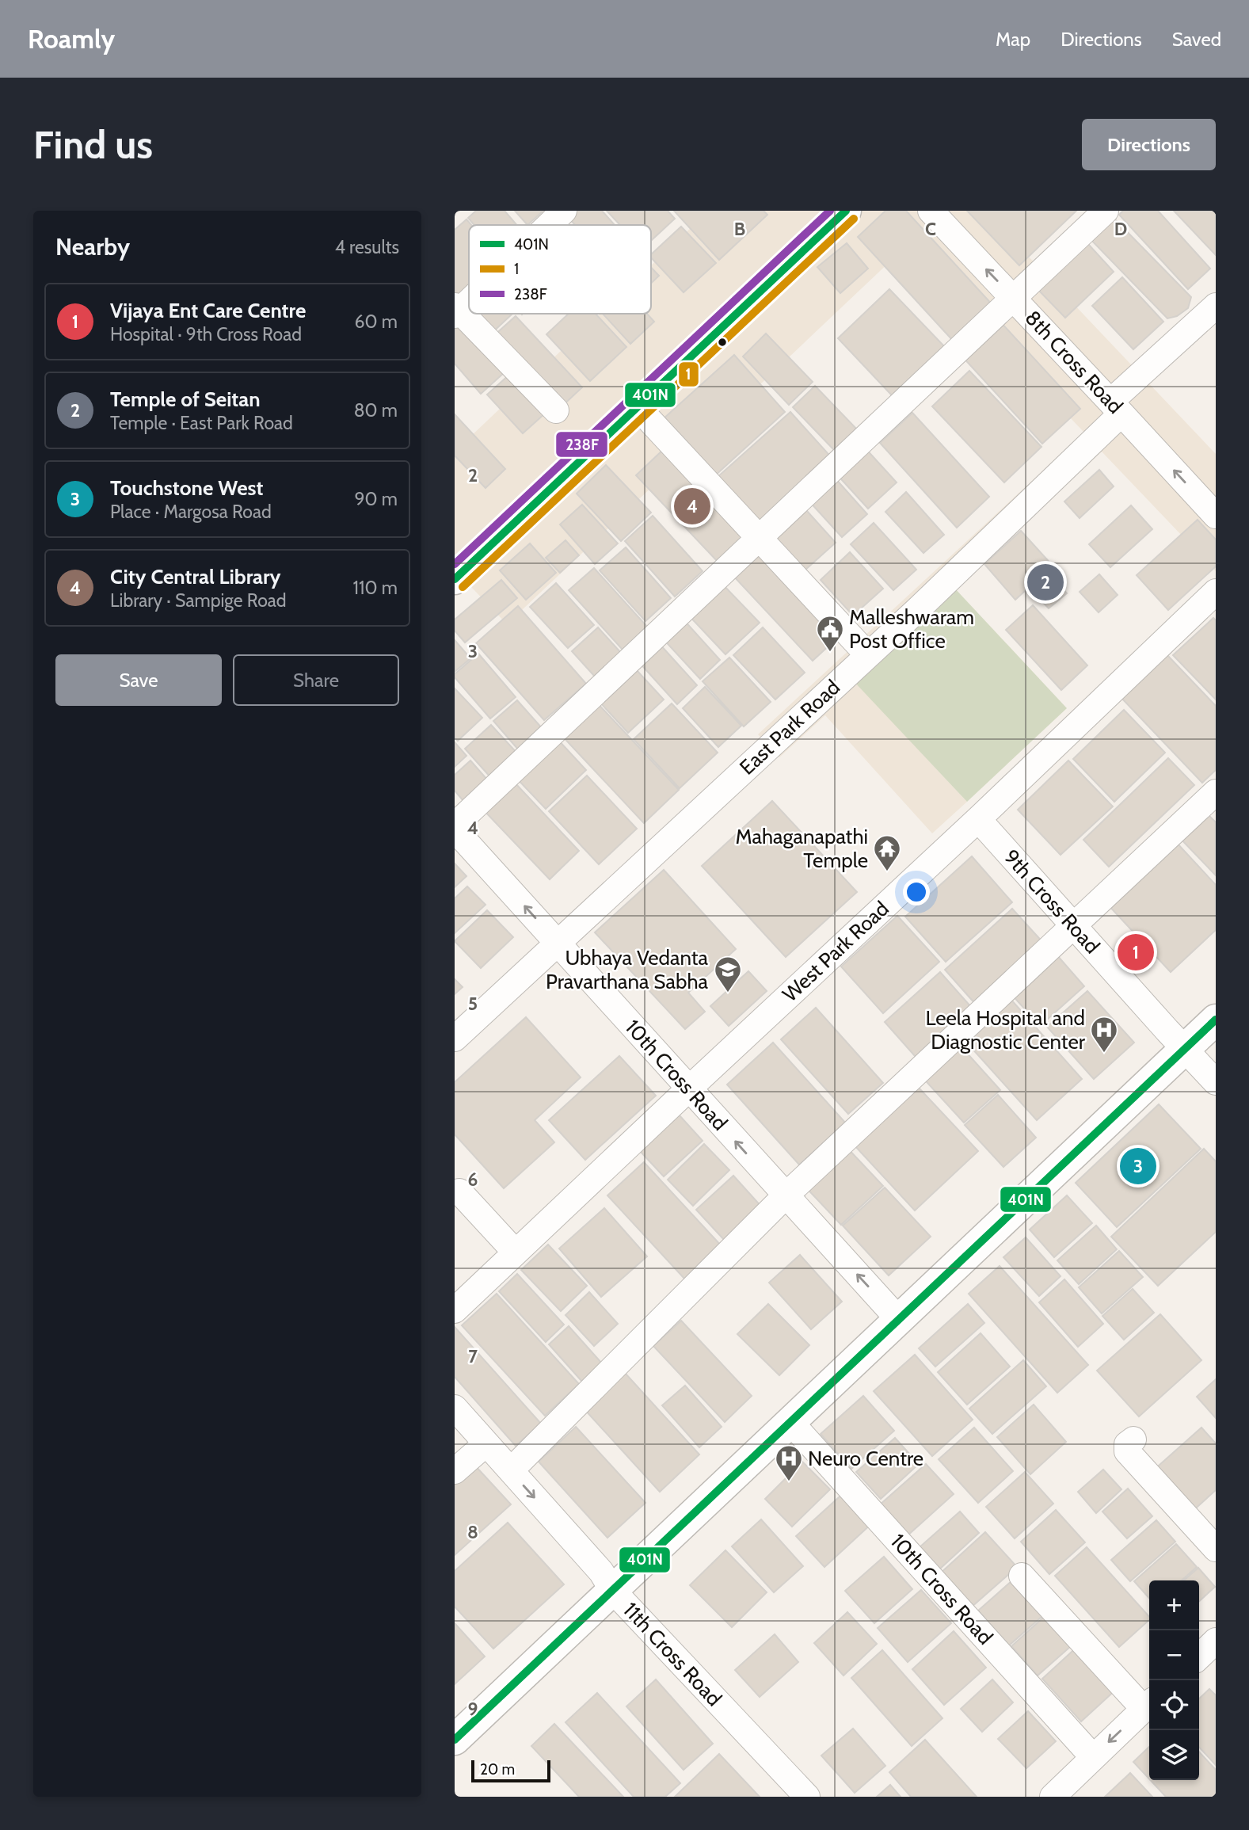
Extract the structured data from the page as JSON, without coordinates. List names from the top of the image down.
{
  "streets": {
    "street": [
      "8th Cross Road",
      "East Park Road",
      "9th Cross Road",
      "West Park Road",
      "10th Cross Road",
      "11th Cross Road"
    ]
  },
  "crossings": [
    ["8th Cross Road", "East Park Road"],
    ["East Park Road", "10th Cross Road"],
    ["9th Cross Road", "West Park Road"],
    ["West Park Road", "10th Cross Road"]
  ],
  "one_way": ["8th Cross Road", "10th Cross Road"],
  "places": {
    "public building": ["Malleshwaram Post Office"],
    "temple": ["Mahaganapathi Temple"],
    "school or university": ["Ubhaya Vedanta Pravarthana Sabha"],
    "hospital": ["Leela Hospital and Diagnostic Center", "Neuro Centre"]
  },
  "lines": ["transit line 401N", "transit line 238F", "transit line 1"],
  "legend": ["401N", "1", "238F"],
  "scale_bar": "20 m",
  "page": {
    "header": "Roamly",
    "nav": ["Map", "Directions", "Saved"],
    "buttons": [
      "Directions",
      ["Save", "Share"]
    ],
    "title": "Find us",
    "heading": ["Nearby", "4 results"],
    "list": [
      {
        "mark": "1",
        "name": "Vijaya Ent Care Centre",
        "note": "Hospital · 9th Cross Road",
        "value": "60 m"
      },
      {
        "mark": "2",
        "name": "Temple of Seitan",
        "note": "Temple · East Park Road",
        "value": "80 m"
      },
      {
        "mark": "3",
        "name": "Touchstone West",
        "note": "Place · Margosa Road",
        "value": "90 m"
      },
      {
        "mark": "4",
        "name": "City Central Library",
        "note": "Library · Sampige Road",
        "value": "110 m"
      }
    ],
    "pins": [
      "4",
      "2",
      "1",
      "3"
    ],
    "map_buttons": ["+", "−"],
    "scale": "20 m"
  },
  "grid": {
    "columns": ["B", "C", "D"],
    "rows": [
      "2",
      "3",
      "4",
      "5",
      "6",
      "7",
      "8",
      "9"
    ]
  }
}
